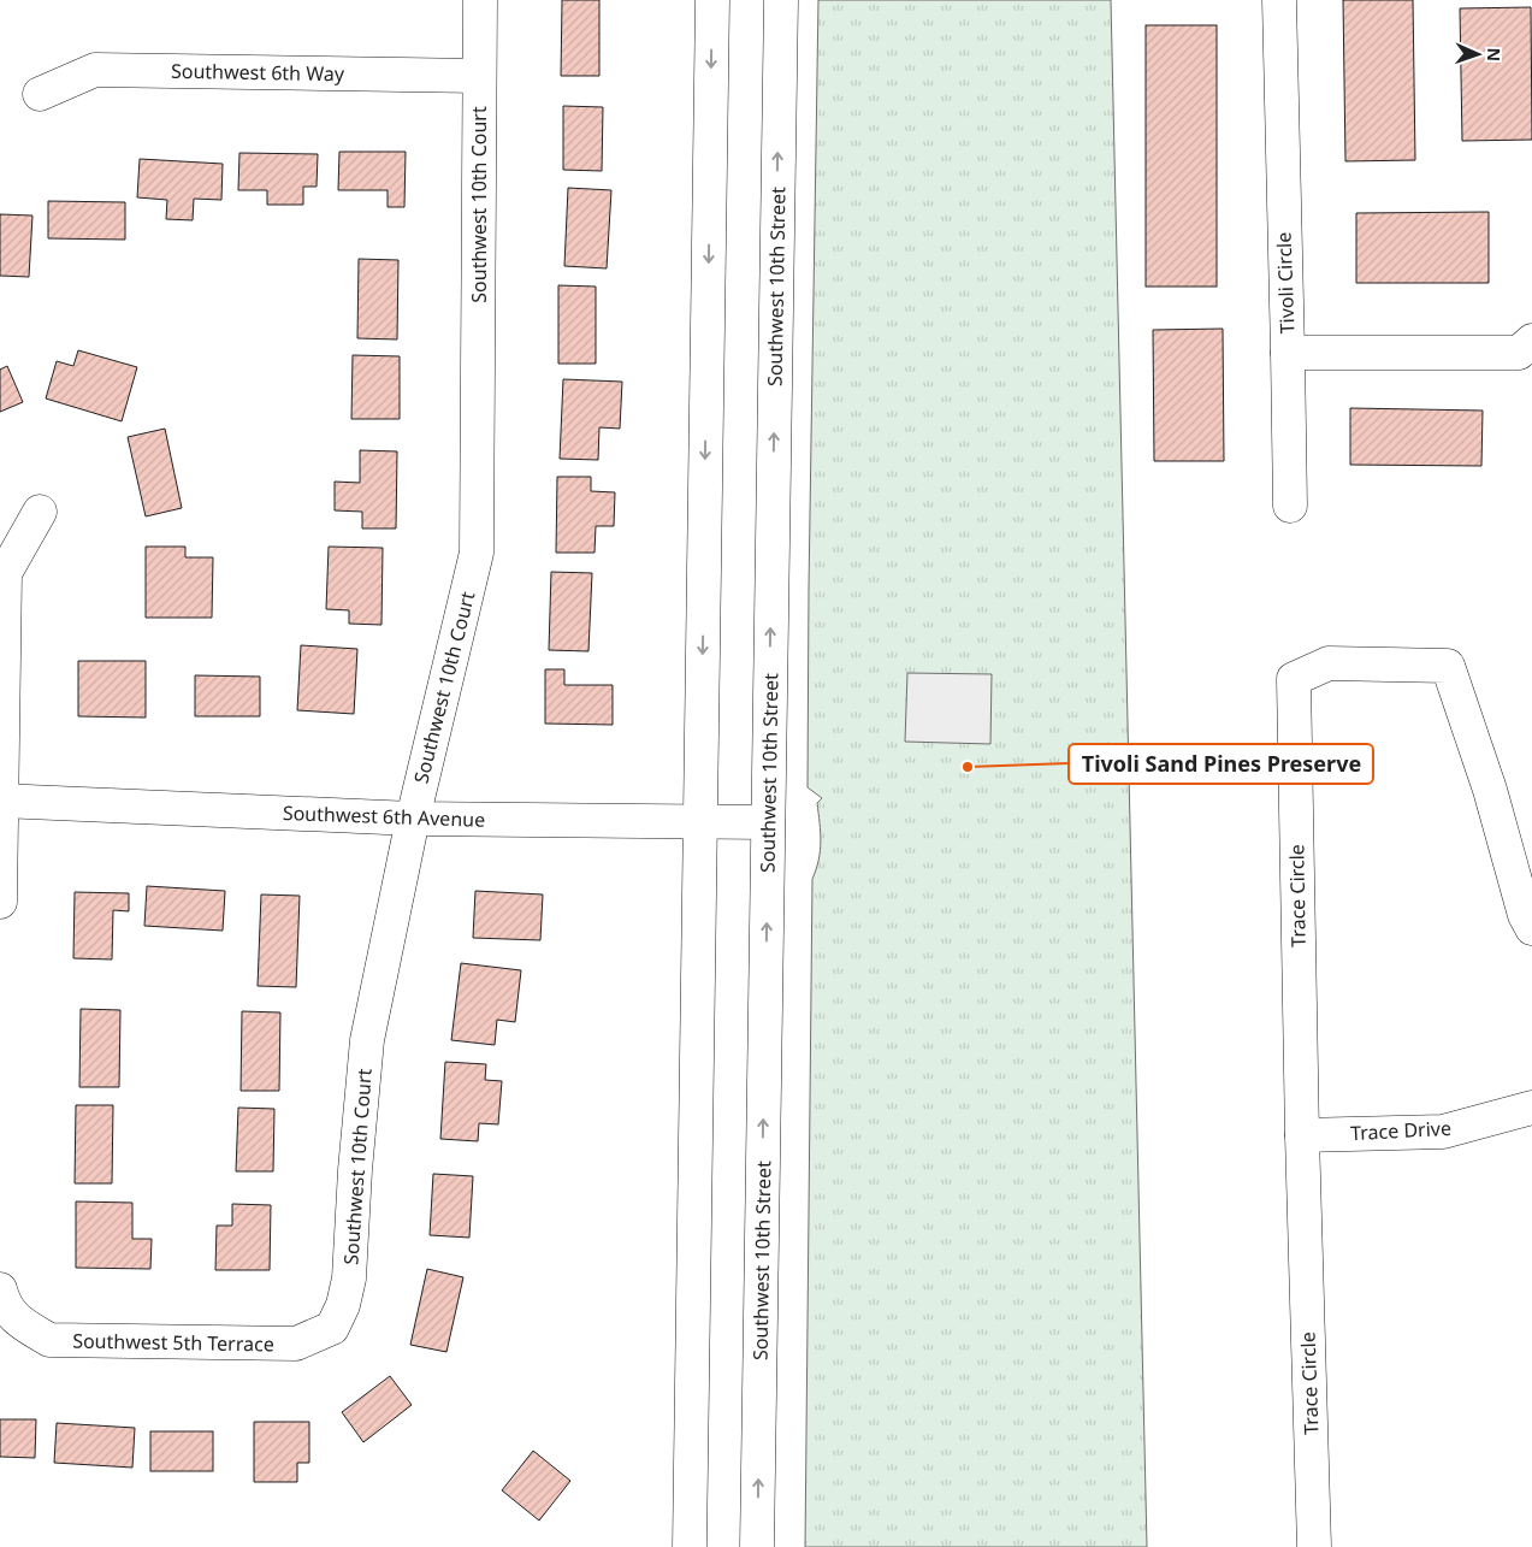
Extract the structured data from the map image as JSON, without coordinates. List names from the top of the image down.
{
  "streets": {
    "street": [
      "Southwest 6th Way",
      "Southwest 10th Court",
      "Tivoli Circle",
      "Southwest 10th Street",
      "Southwest 6th Avenue",
      "Trace Circle",
      "Trace Drive",
      "Southwest 5th Terrace"
    ]
  },
  "crossings": [
    ["Southwest 6th Way", "Southwest 10th Court"],
    ["Southwest 10th Court", "Southwest 6th Avenue"],
    ["Southwest 10th Court", "Southwest 5th Terrace"],
    ["Southwest 10th Street", "Southwest 6th Avenue"],
    ["Trace Circle", "Trace Drive"]
  ],
  "places": ["Tivoli Sand Pines Preserve"],
  "north": "right"
}
